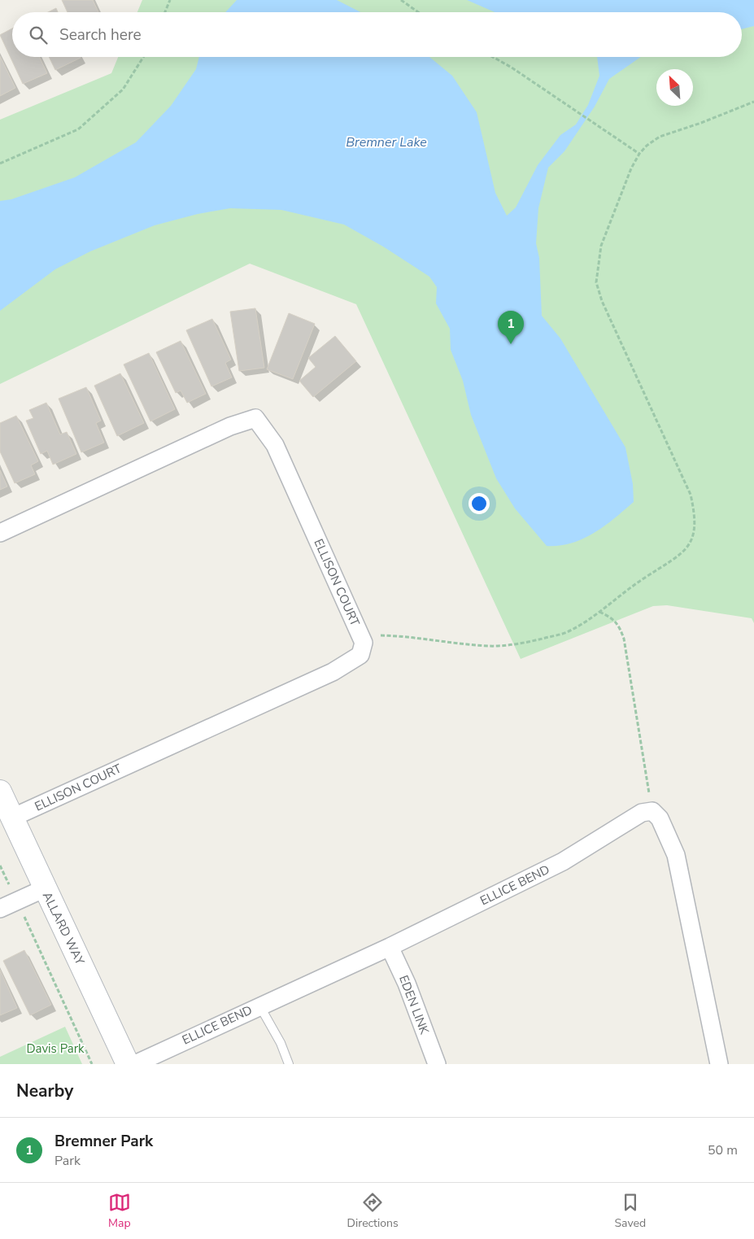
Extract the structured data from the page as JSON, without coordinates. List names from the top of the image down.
{
  "streets": {
    "street": [
      "ELLISON COURT",
      "ELLICE BEND",
      "ALLARD WAY",
      "EDEN LINK"
    ]
  },
  "crossings": [
    ["ELLISON COURT", "ALLARD WAY"],
    ["ELLICE BEND", "EDEN LINK"]
  ],
  "water": ["Bremner Lake"],
  "parks": ["Davis Park"],
  "north": "top left",
  "page": {
    "search": "Search here",
    "pins": "1",
    "heading": "Nearby",
    "list": [
      {
        "mark": "1",
        "name": "Bremner Park",
        "note": "Park",
        "value": "50 m"
      }
    ],
    "nav": ["Map", "Directions", "Saved"]
  }
}
